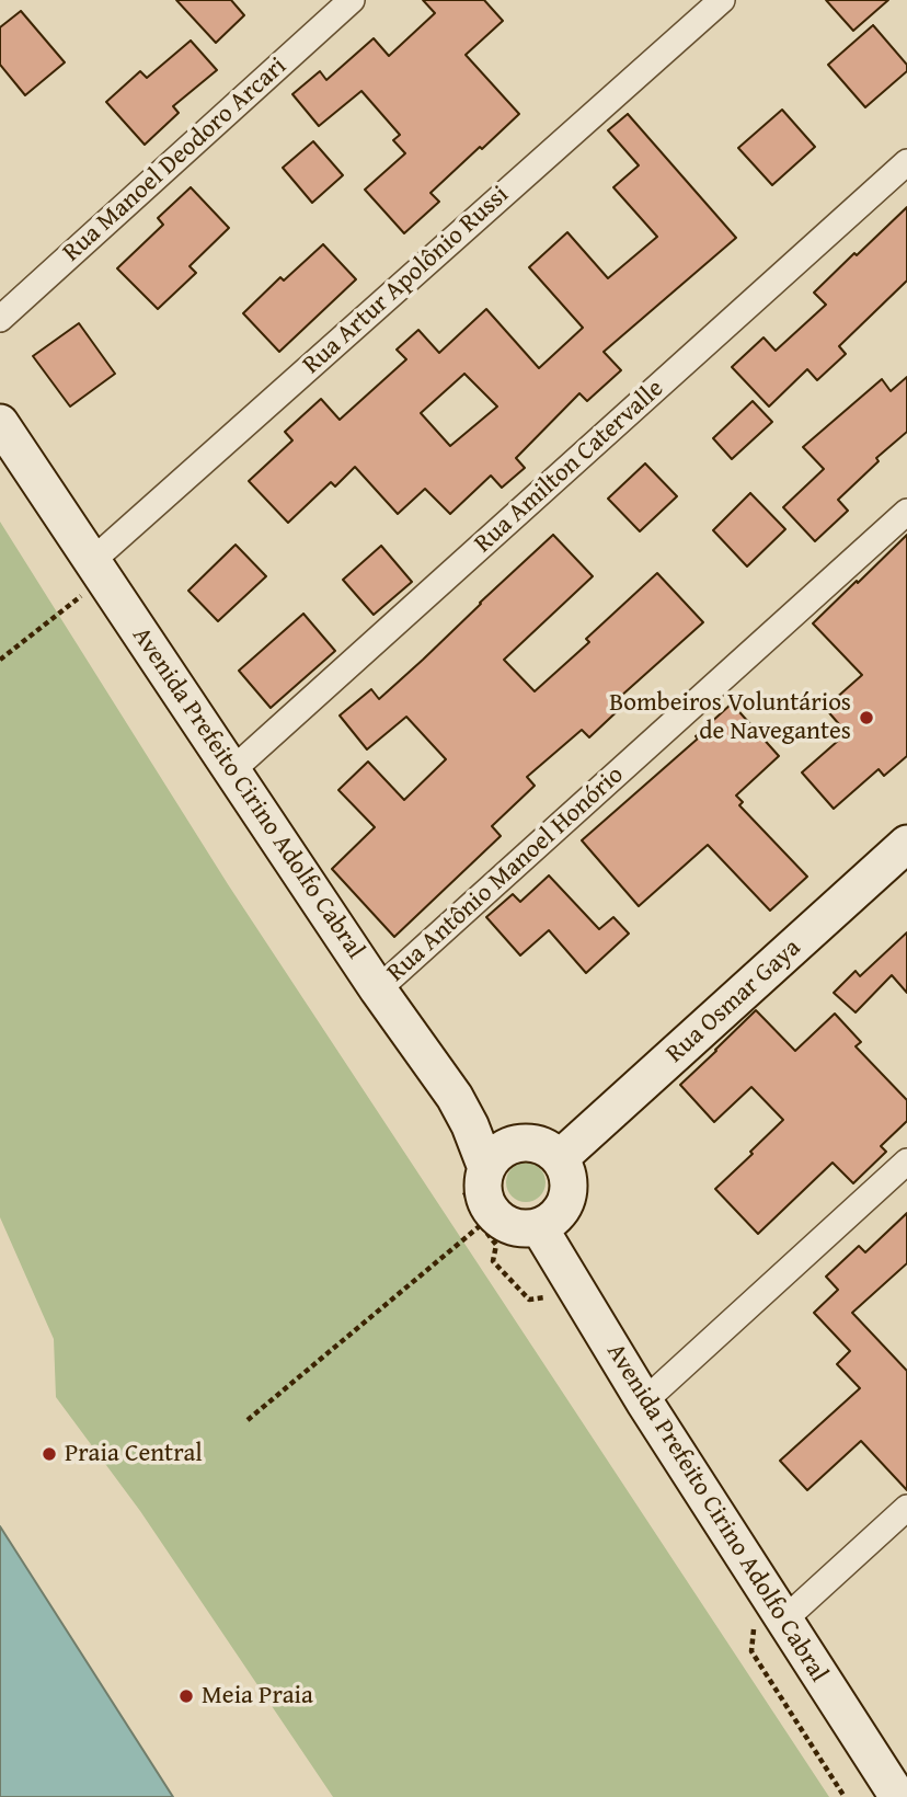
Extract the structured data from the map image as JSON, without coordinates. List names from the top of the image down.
{
  "streets": {
    "main road": ["Avenida Prefeito Cirino Adolfo Cabral", "Rua Osmar Gaya"],
    "street": [
      "Rua Manoel Deodoro Arcari",
      "Rua Artur Apolônio Russi",
      "Rua Amilton Catervalle",
      "Rua Antônio Manoel Honório"
    ]
  },
  "crossings": [
    ["Rua Artur Apolônio Russi", "Avenida Prefeito Cirino Adolfo Cabral"],
    ["Rua Amilton Catervalle", "Avenida Prefeito Cirino Adolfo Cabral"],
    ["Avenida Prefeito Cirino Adolfo Cabral", "Rua Antônio Manoel Honório"],
    ["Avenida Prefeito Cirino Adolfo Cabral", "Rua Osmar Gaya"]
  ],
  "places": ["Bombeiros Voluntários de Navegantes", "Praia Central", "Meia Praia"]
}
